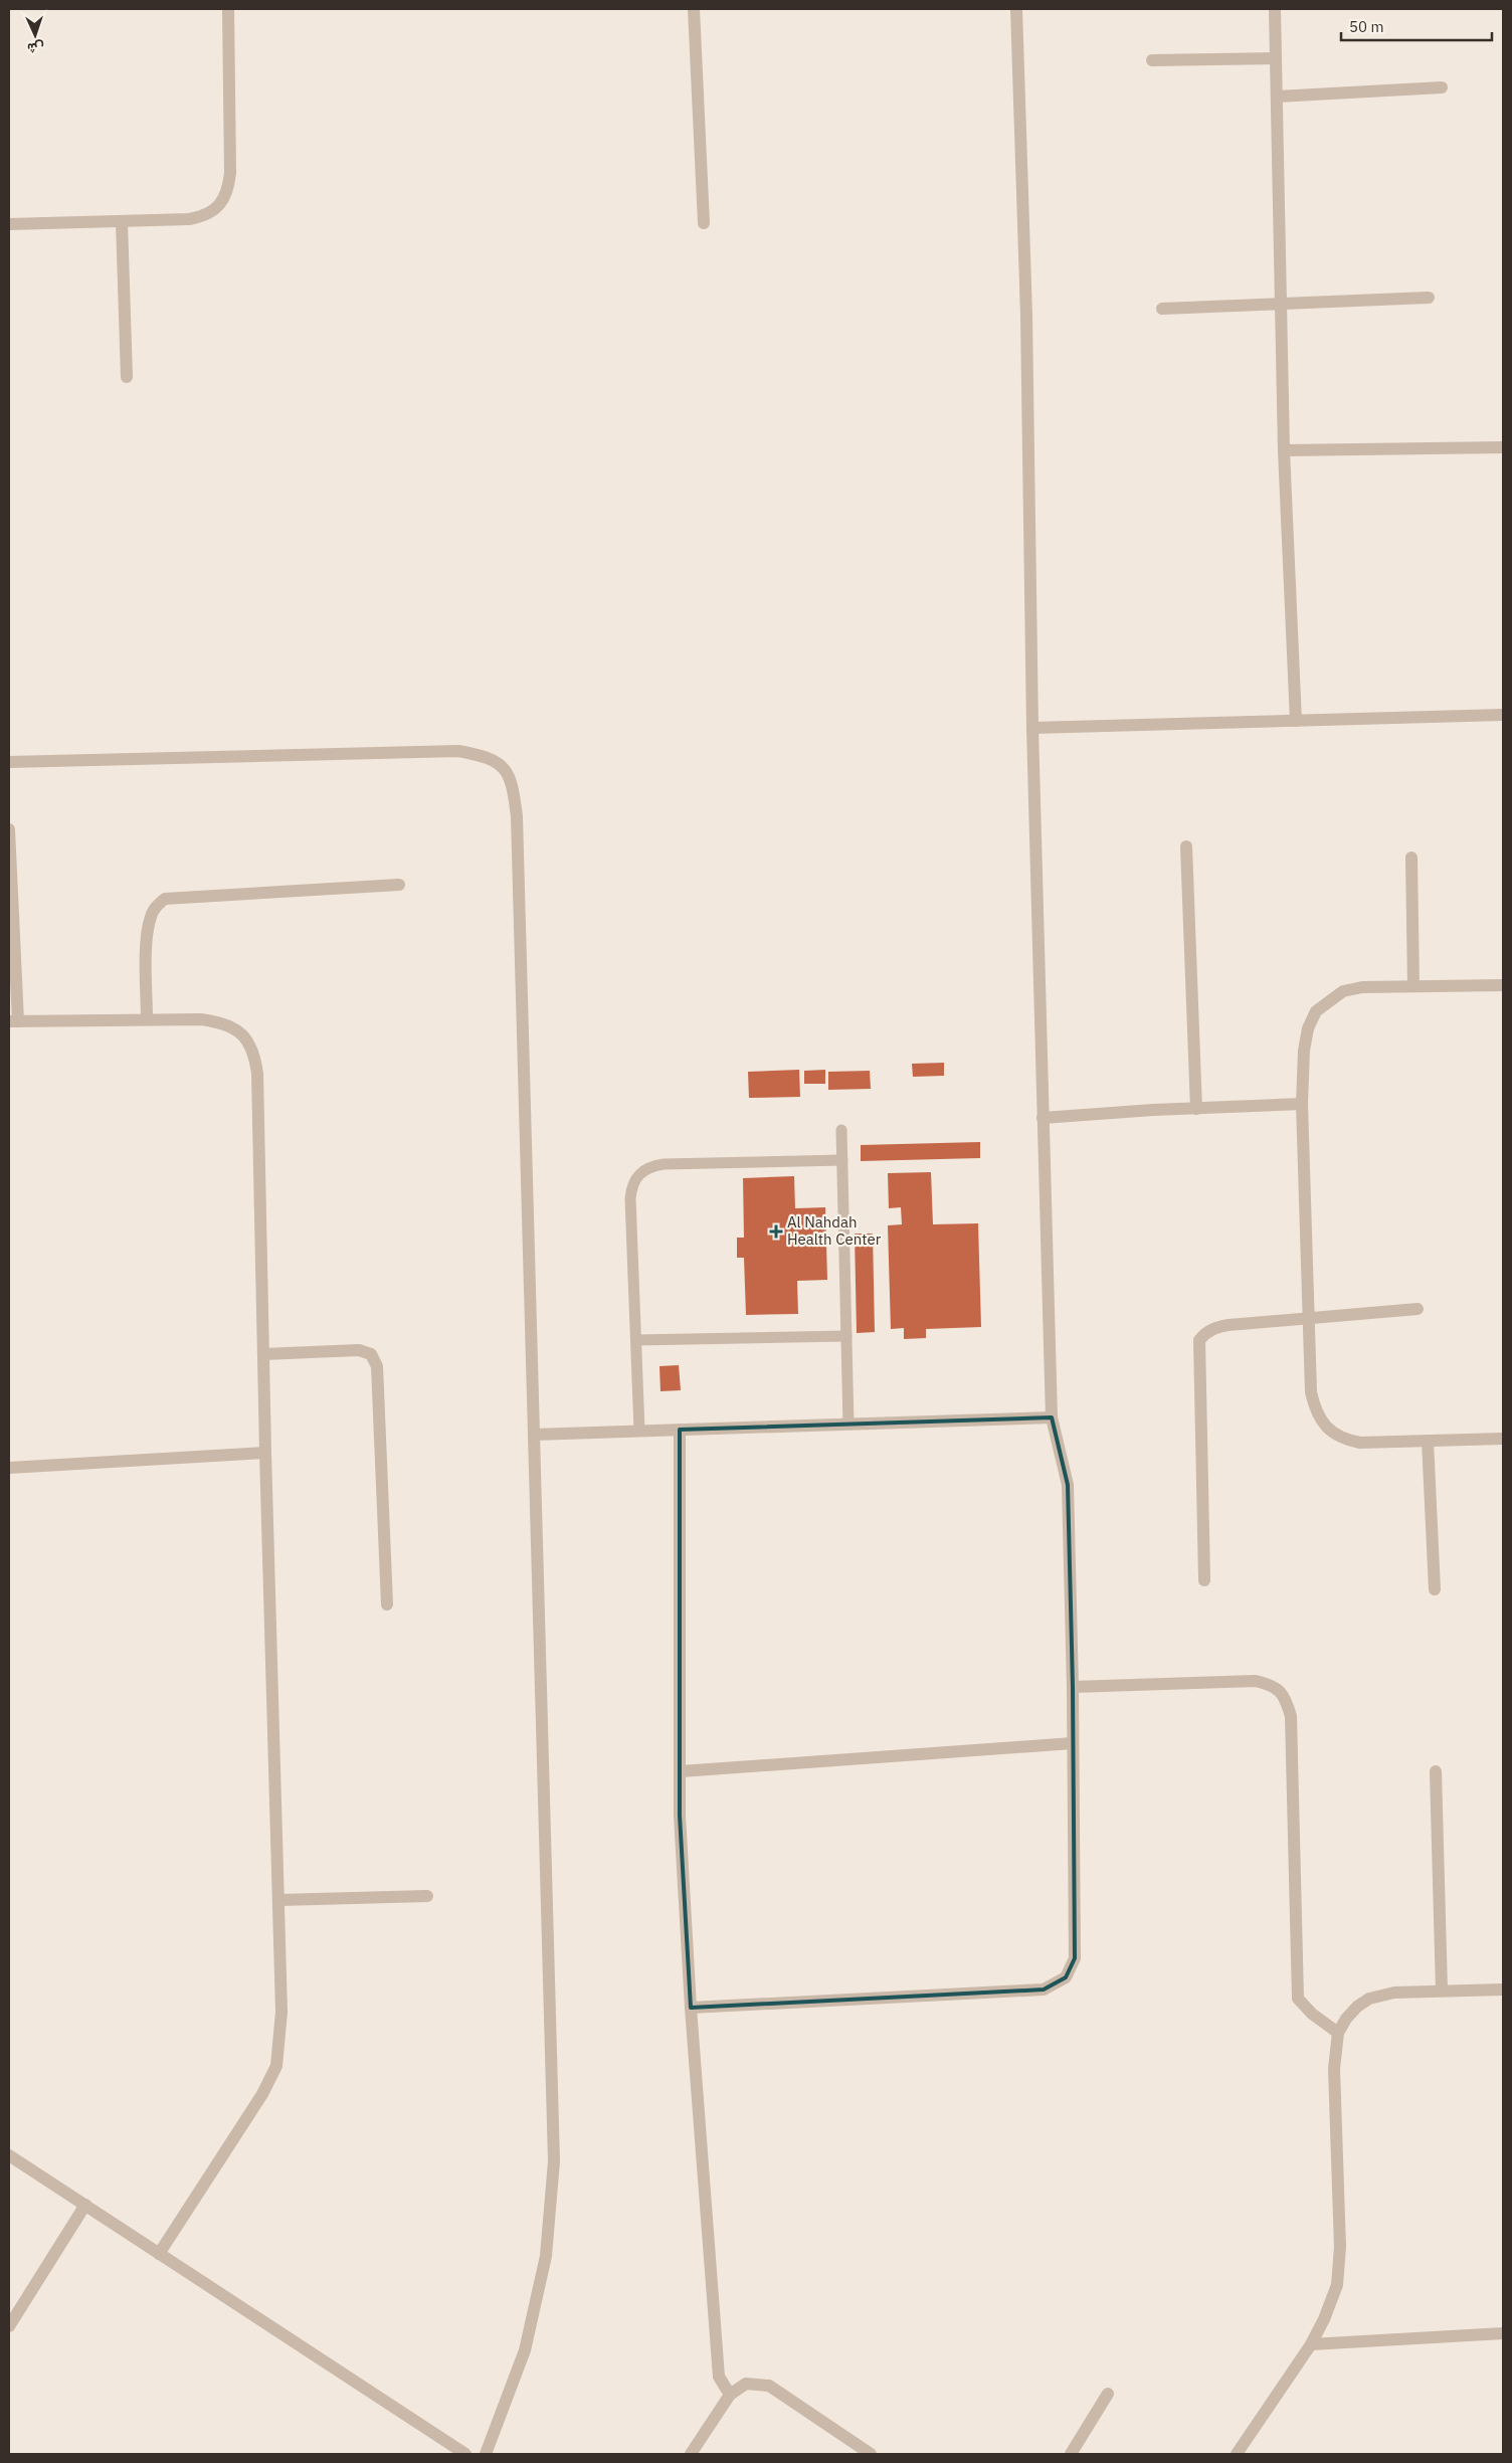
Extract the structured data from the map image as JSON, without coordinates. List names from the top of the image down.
{
  "places": {
    "health": ["Al Nahdah Health Center"]
  },
  "scale_bar": "50 m",
  "north": "bottom"
}
